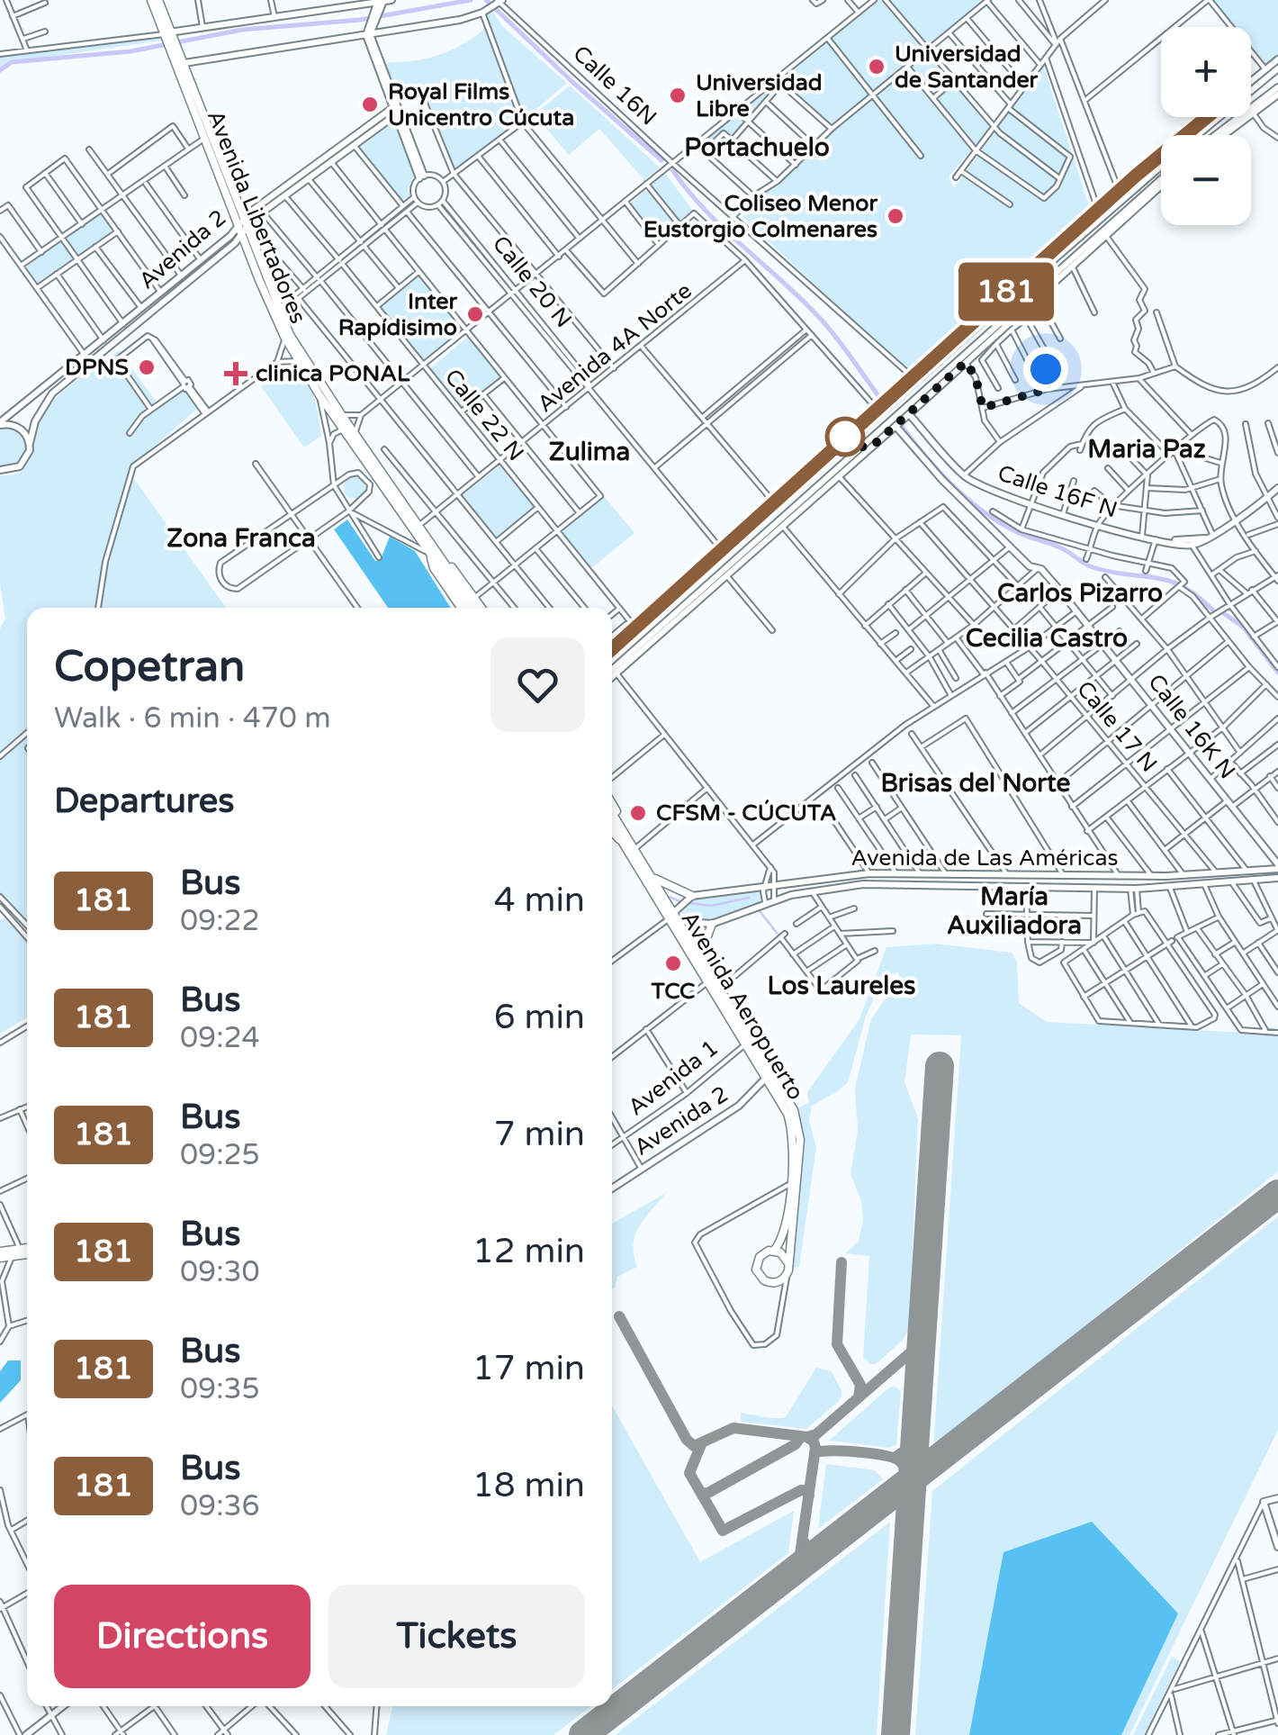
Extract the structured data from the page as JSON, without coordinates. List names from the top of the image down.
{
  "streets": {
    "main road": ["Avenida Libertadores", "Avenida Aeropuerto"],
    "street": [
      "Calle 16N",
      "Avenida 2",
      "Calle 20 N",
      "Avenida 4A Norte",
      "Calle 22 N",
      "Calle 16F N",
      "Calle 17 N",
      "Calle 16K N",
      "Avenida de Las Américas",
      "Avenida 1"
    ]
  },
  "crossings": [
    ["Avenida Libertadores", "Avenida 2"],
    ["Avenida Libertadores", "Avenida 4A Norte"],
    ["Avenida 2", "Calle 22 N"],
    ["Avenida 2", "Avenida Aeropuerto"],
    ["Calle 20 N", "Avenida 4A Norte"],
    ["Avenida 4A Norte", "Calle 22 N"],
    ["Calle 17 N", "Avenida de Las Américas"],
    ["Calle 16K N", "Avenida de Las Américas"],
    ["Avenida de Las Américas", "Avenida Aeropuerto"],
    ["Avenida Aeropuerto", "Avenida 1"]
  ],
  "districts": [
    "Portachuelo",
    "Maria Paz",
    "Zulima",
    "Zona Franca",
    "Carlos Pizarro",
    "Cecilia Castro",
    "Brisas del Norte",
    "María Auxiliadora",
    "Los Laureles"
  ],
  "places": {
    "other": [
      "Universidad de Santander",
      "Universidad Libre",
      "Royal Films Unicentro Cúcuta",
      "Coliseo Menor Eustorgio Colmenares",
      "Inter Rapídisimo",
      "DPNS",
      "CFSM - CÚCUTA",
      "TCC"
    ],
    "health": ["clinica PONAL"]
  },
  "lines": ["bus line 181"],
  "page": {
    "on_map": "181",
    "map_buttons": ["+", "−"],
    "heading": [
      ["Copetran", "Walk · 6 min · 470 m"],
      "Departures"
    ],
    "list": [
      {
        "mark": "181",
        "name": "Bus",
        "note": "09:22",
        "value": "4 min"
      },
      {
        "mark": "181",
        "name": "Bus",
        "note": "09:24",
        "value": "6 min"
      },
      {
        "mark": "181",
        "name": "Bus",
        "note": "09:25",
        "value": "7 min"
      },
      {
        "mark": "181",
        "name": "Bus",
        "note": "09:30",
        "value": "12 min"
      },
      {
        "mark": "181",
        "name": "Bus",
        "note": "09:35",
        "value": "17 min"
      },
      {
        "mark": "181",
        "name": "Bus",
        "note": "09:36",
        "value": "18 min"
      }
    ],
    "buttons": ["Directions", "Tickets"]
  }
}
